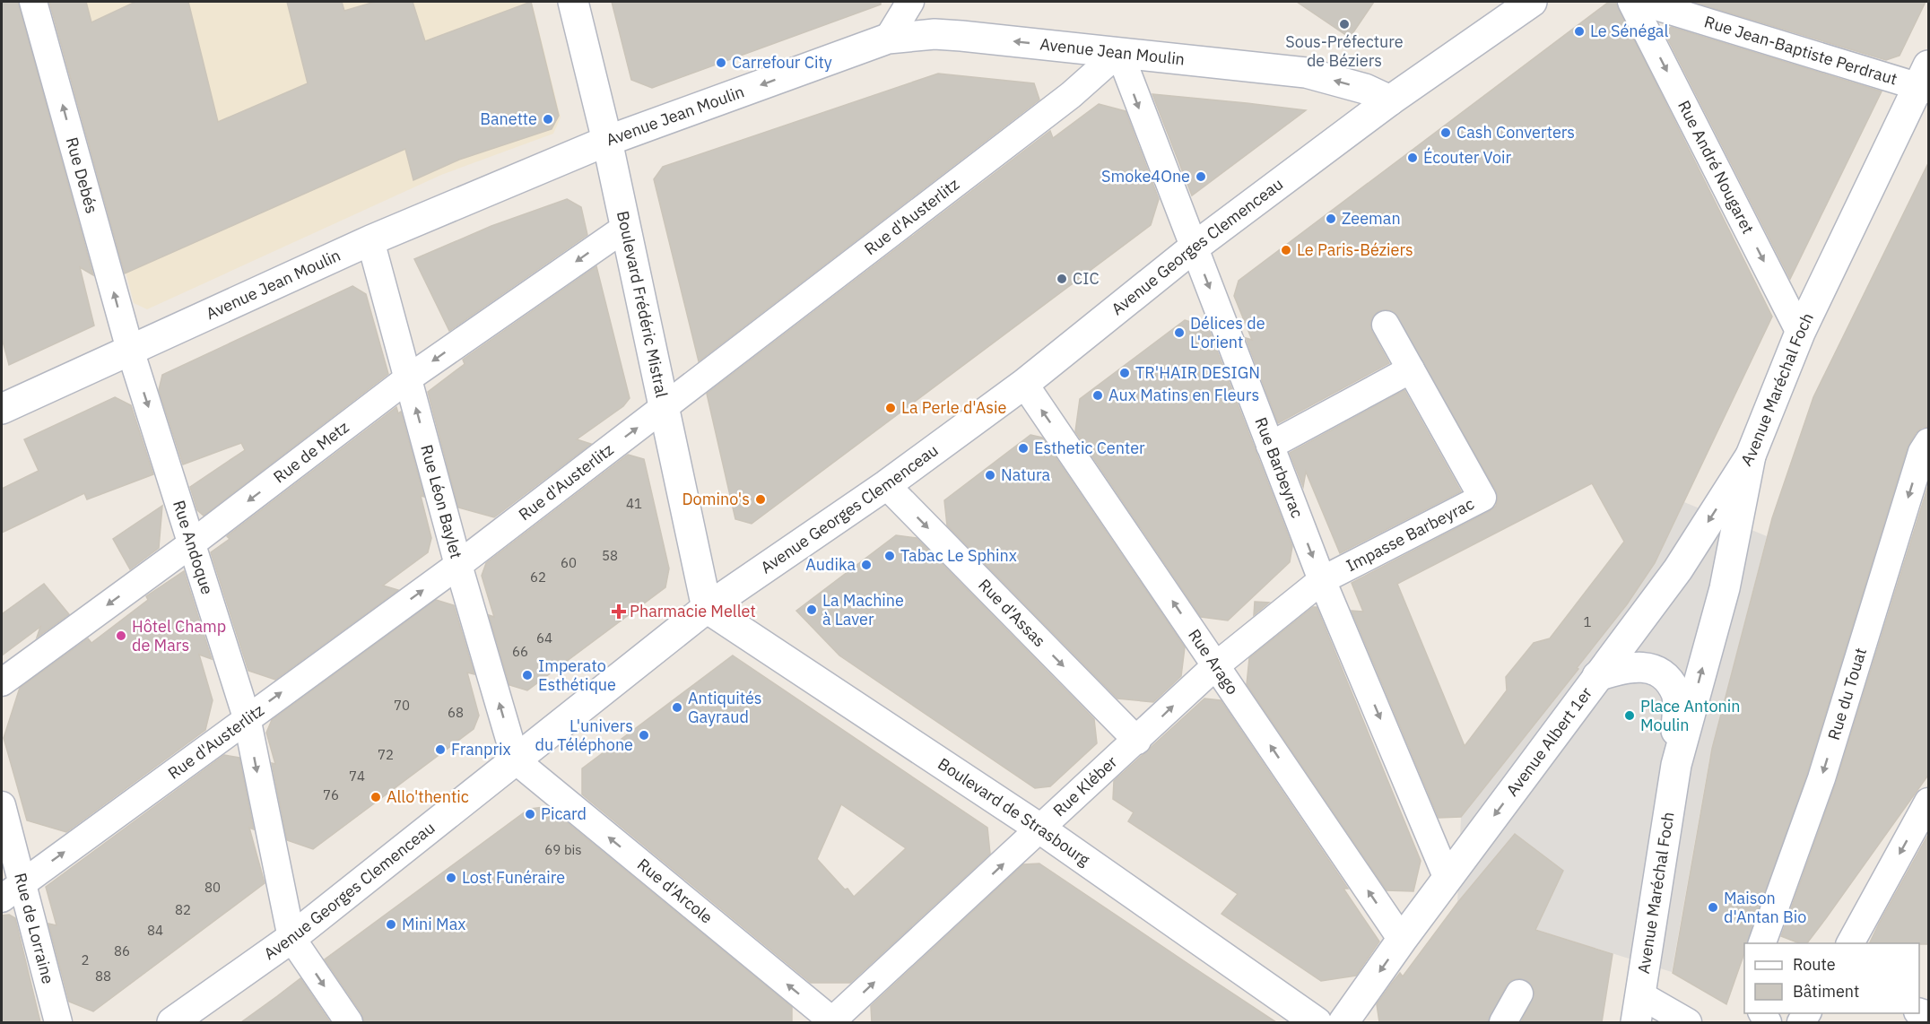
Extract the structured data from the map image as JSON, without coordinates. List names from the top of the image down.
{
  "streets": {
    "main road": [
      "Avenue Jean Moulin",
      "Avenue Georges Clemenceau",
      "Boulevard Frédéric Mistral",
      "Avenue Maréchal Foch",
      "Avenue Albert 1er",
      "Boulevard de Strasbourg"
    ],
    "street": [
      "Rue Jean-Baptiste Perdraut",
      "Rue André Nougaret",
      "Rue Debés",
      "Rue d'Austerlitz",
      "Rue de Metz",
      "Rue Barbeyrac",
      "Rue Léon Baylet",
      "Impasse Barbeyrac",
      "Rue Andoque",
      "Rue d'Assas",
      "Rue Arago",
      "Rue du Touat",
      "Rue Kléber",
      "Rue d'Arcole",
      "Rue de Lorraine"
    ]
  },
  "crossings": [
    ["Avenue Jean Moulin", "Rue Debés"],
    ["Avenue Jean Moulin", "Rue d'Austerlitz"],
    ["Avenue Jean Moulin", "Avenue Georges Clemenceau"],
    ["Avenue Jean Moulin", "Boulevard Frédéric Mistral"],
    ["Avenue Jean Moulin", "Rue Barbeyrac"],
    ["Avenue Jean Moulin", "Rue Léon Baylet"],
    ["Avenue Jean Moulin", "Rue Andoque"],
    ["Rue Jean-Baptiste Perdraut", "Avenue Maréchal Foch"],
    ["Rue André Nougaret", "Avenue Maréchal Foch"],
    ["Rue Debés", "Rue Andoque"],
    ["Rue d'Austerlitz", "Boulevard Frédéric Mistral"],
    ["Rue d'Austerlitz", "Rue Barbeyrac"],
    ["Rue d'Austerlitz", "Rue Léon Baylet"],
    ["Rue d'Austerlitz", "Rue Andoque"],
    ["Rue d'Austerlitz", "Rue de Lorraine"],
    ["Avenue Georges Clemenceau", "Boulevard Frédéric Mistral"],
    ["Avenue Georges Clemenceau", "Rue Barbeyrac"],
    ["Avenue Georges Clemenceau", "Rue Léon Baylet"],
    ["Avenue Georges Clemenceau", "Rue Andoque"],
    ["Avenue Georges Clemenceau", "Rue d'Assas"],
    ["Avenue Georges Clemenceau", "Rue Arago"],
    ["Avenue Georges Clemenceau", "Boulevard de Strasbourg"],
    ["Avenue Georges Clemenceau", "Rue d'Arcole"],
    ["Boulevard Frédéric Mistral", "Rue de Metz"],
    ["Boulevard Frédéric Mistral", "Boulevard de Strasbourg"],
    ["Avenue Maréchal Foch", "Avenue Albert 1er"],
    ["Rue de Metz", "Rue Léon Baylet"],
    ["Rue de Metz", "Rue Andoque"],
    ["Rue Barbeyrac", "Impasse Barbeyrac"],
    ["Rue Barbeyrac", "Avenue Albert 1er"],
    ["Rue Barbeyrac", "Rue Kléber"],
    ["Rue Léon Baylet", "Rue d'Arcole"],
    ["Impasse Barbeyrac", "Rue Kléber"],
    ["Rue d'Assas", "Rue Kléber"],
    ["Rue Arago", "Avenue Albert 1er"],
    ["Rue Arago", "Rue Kléber"],
    ["Rue Kléber", "Boulevard de Strasbourg"],
    ["Rue Kléber", "Rue d'Arcole"]
  ],
  "one_way": [
    "Avenue Jean Moulin",
    "Rue André Nougaret",
    "Rue Debés",
    "Rue d'Austerlitz",
    "Rue de Metz",
    "Rue Barbeyrac",
    "Rue Léon Baylet",
    "Rue Andoque",
    "Rue d'Assas",
    "Rue Arago",
    "Avenue Albert 1er",
    "Rue Kléber",
    "Rue d'Arcole"
  ],
  "places": {
    "other": [
      "Sous-Préfecture de Béziers",
      "Le Sénégal",
      "Carrefour City",
      "Banette",
      "Cash Converters",
      "Écouter Voir",
      "Smoke4One",
      "Zeeman",
      "Le Paris-Béziers",
      "CIC",
      "Délices de L'orient",
      "TR'HAIR DESIGN",
      "Aux Matins en Fleurs",
      "La Perle d'Asie",
      "Esthetic Center",
      "Natura",
      "Domino's",
      "Tabac Le Sphinx",
      "Audika",
      "La Machine à Laver",
      "Hôtel Champ de Mars",
      "Imperato Esthétique",
      "Antiquités Gayraud",
      "Place Antonin Moulin",
      "L'univers du Téléphone",
      "Franprix",
      "Allo'thentic",
      "Picard",
      "Lost Funéraire",
      "Maison d'Antan Bio",
      "Mini Max"
    ],
    "health": ["Pharmacie Mellet"]
  },
  "house_numbers": [
    "41",
    "58",
    "60",
    "62",
    "1",
    "64",
    "66",
    "70",
    "68",
    "72",
    "74",
    "76",
    "69 bis",
    "80",
    "82",
    "84",
    "86",
    "2",
    "88"
  ],
  "legend": ["Route", "Bâtiment"]
}
